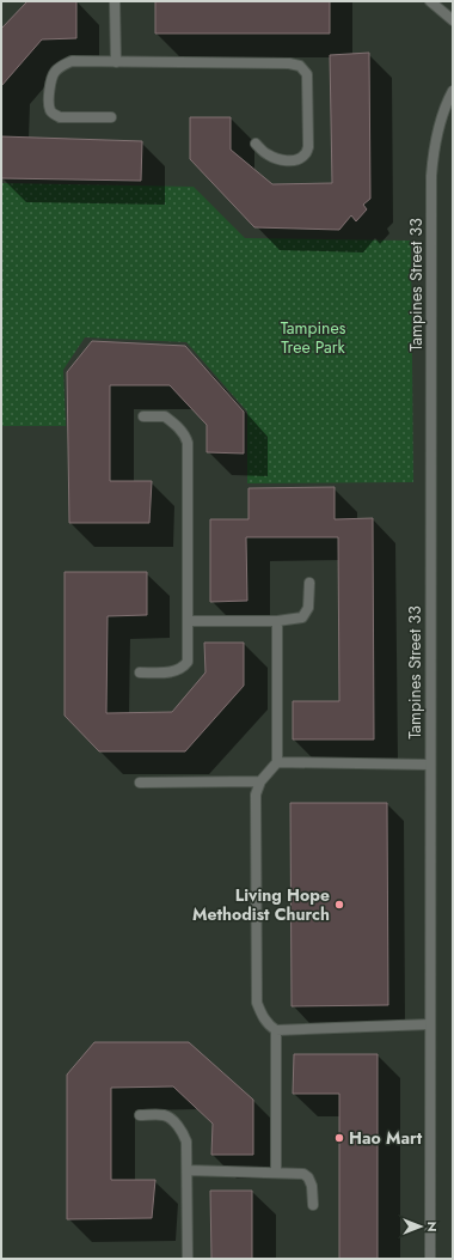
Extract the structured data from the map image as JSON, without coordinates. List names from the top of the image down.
{
  "streets": {
    "street": ["Tampines Street 33"]
  },
  "parks": ["Tampines Tree Park"],
  "places": ["Living Hope Methodist Church", "Hao Mart"],
  "north": "right"
}
